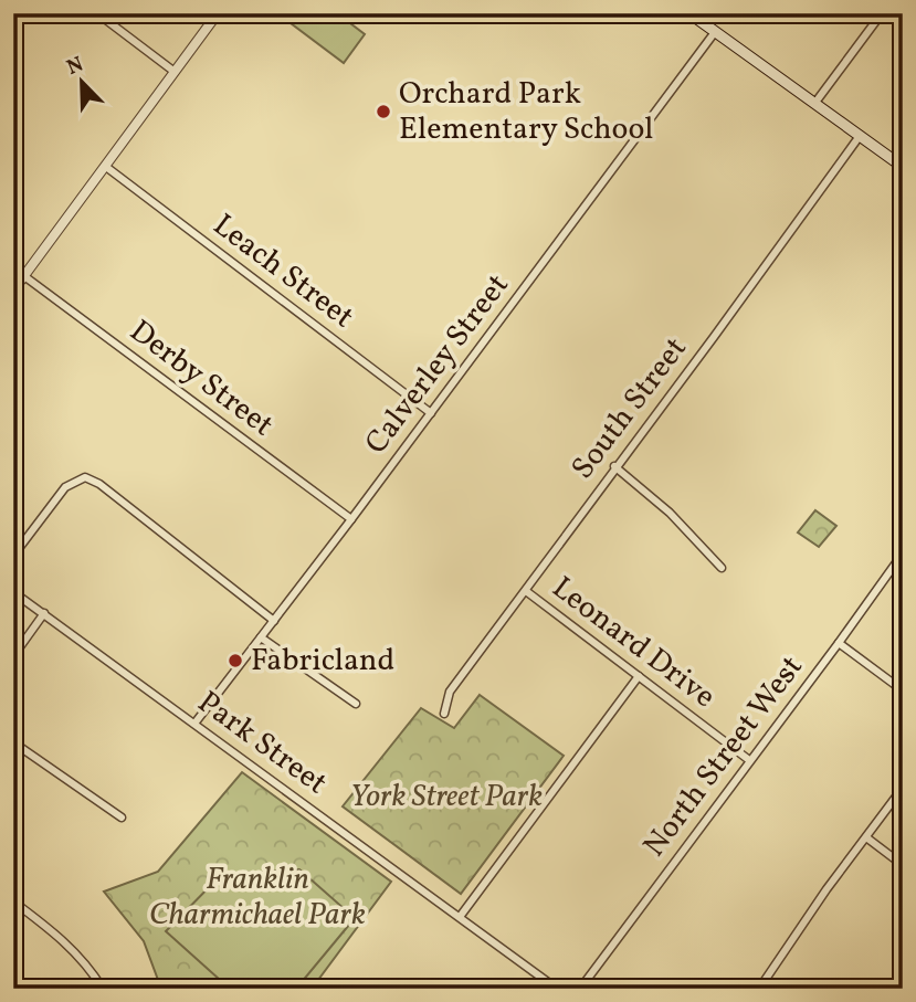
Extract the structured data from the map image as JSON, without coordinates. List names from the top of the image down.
{
  "streets": {
    "street": [
      "Leach Street",
      "Calverley Street",
      "Derby Street",
      "South Street",
      "Leonard Drive",
      "Park Street",
      "North Street West"
    ]
  },
  "crossings": [
    ["Leach Street", "Calverley Street"],
    ["Calverley Street", "Derby Street"],
    ["Calverley Street", "Park Street"],
    ["South Street", "Leonard Drive"],
    ["Leonard Drive", "North Street West"]
  ],
  "parks": ["York Street Park", "Franklin Charmichael Park"],
  "places": ["Orchard Park Elementary School", "Fabricland"],
  "north": "top left"
}
